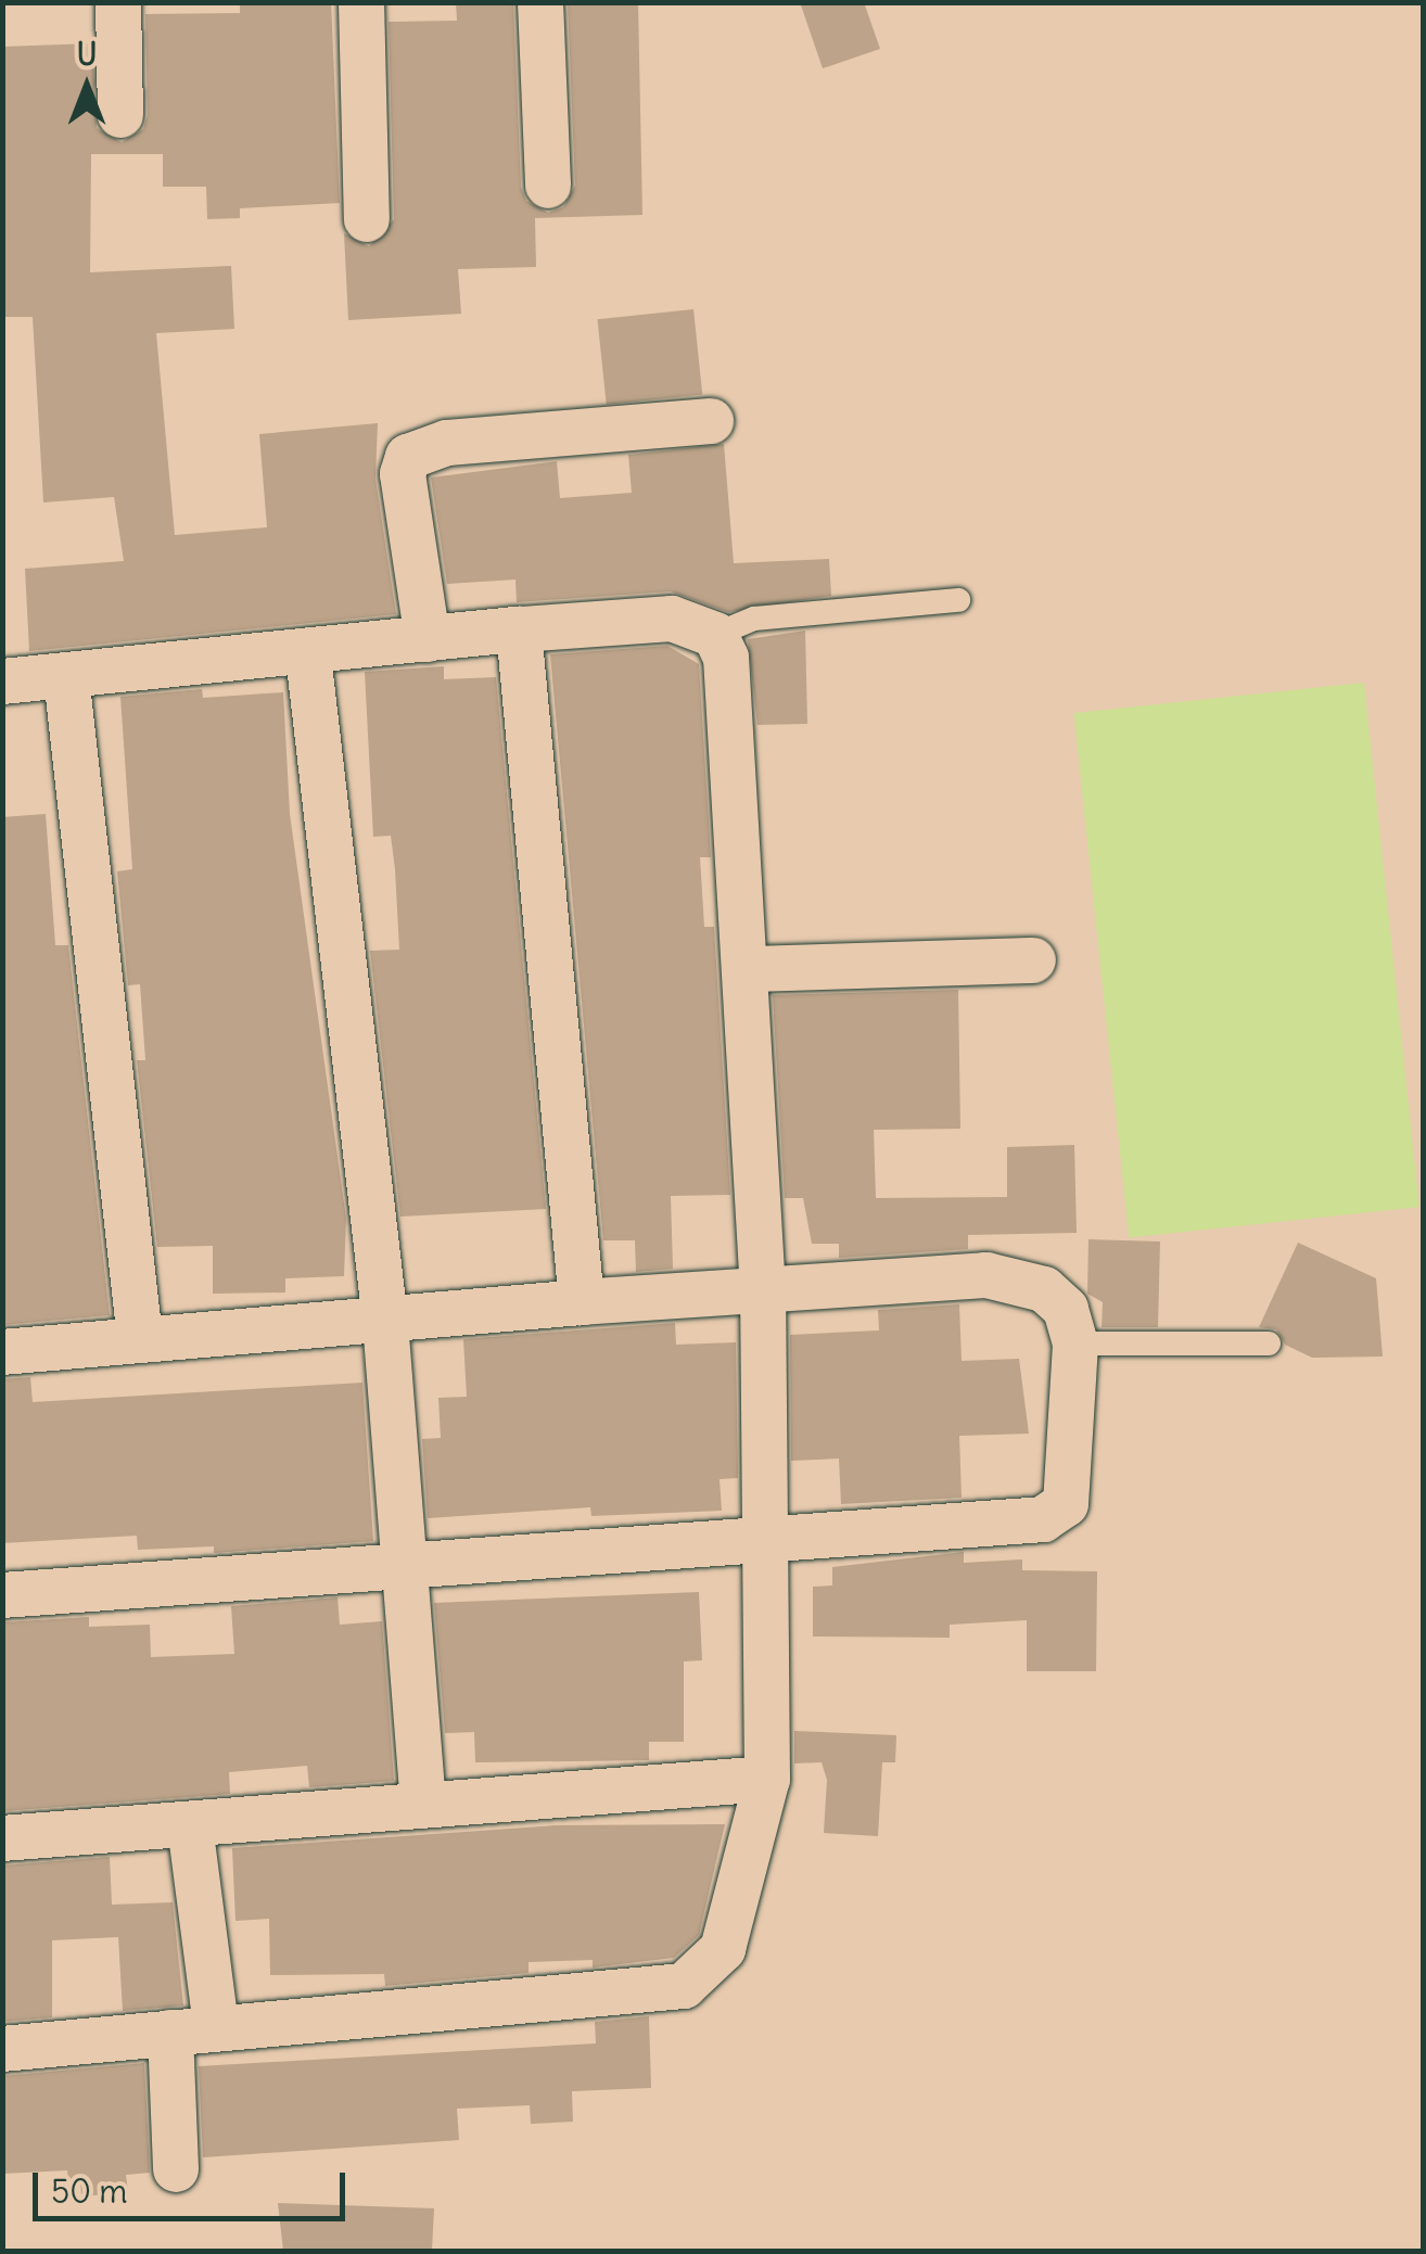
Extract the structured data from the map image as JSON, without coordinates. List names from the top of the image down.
{
  "scale_bar": "50 m",
  "north": "top"
}
